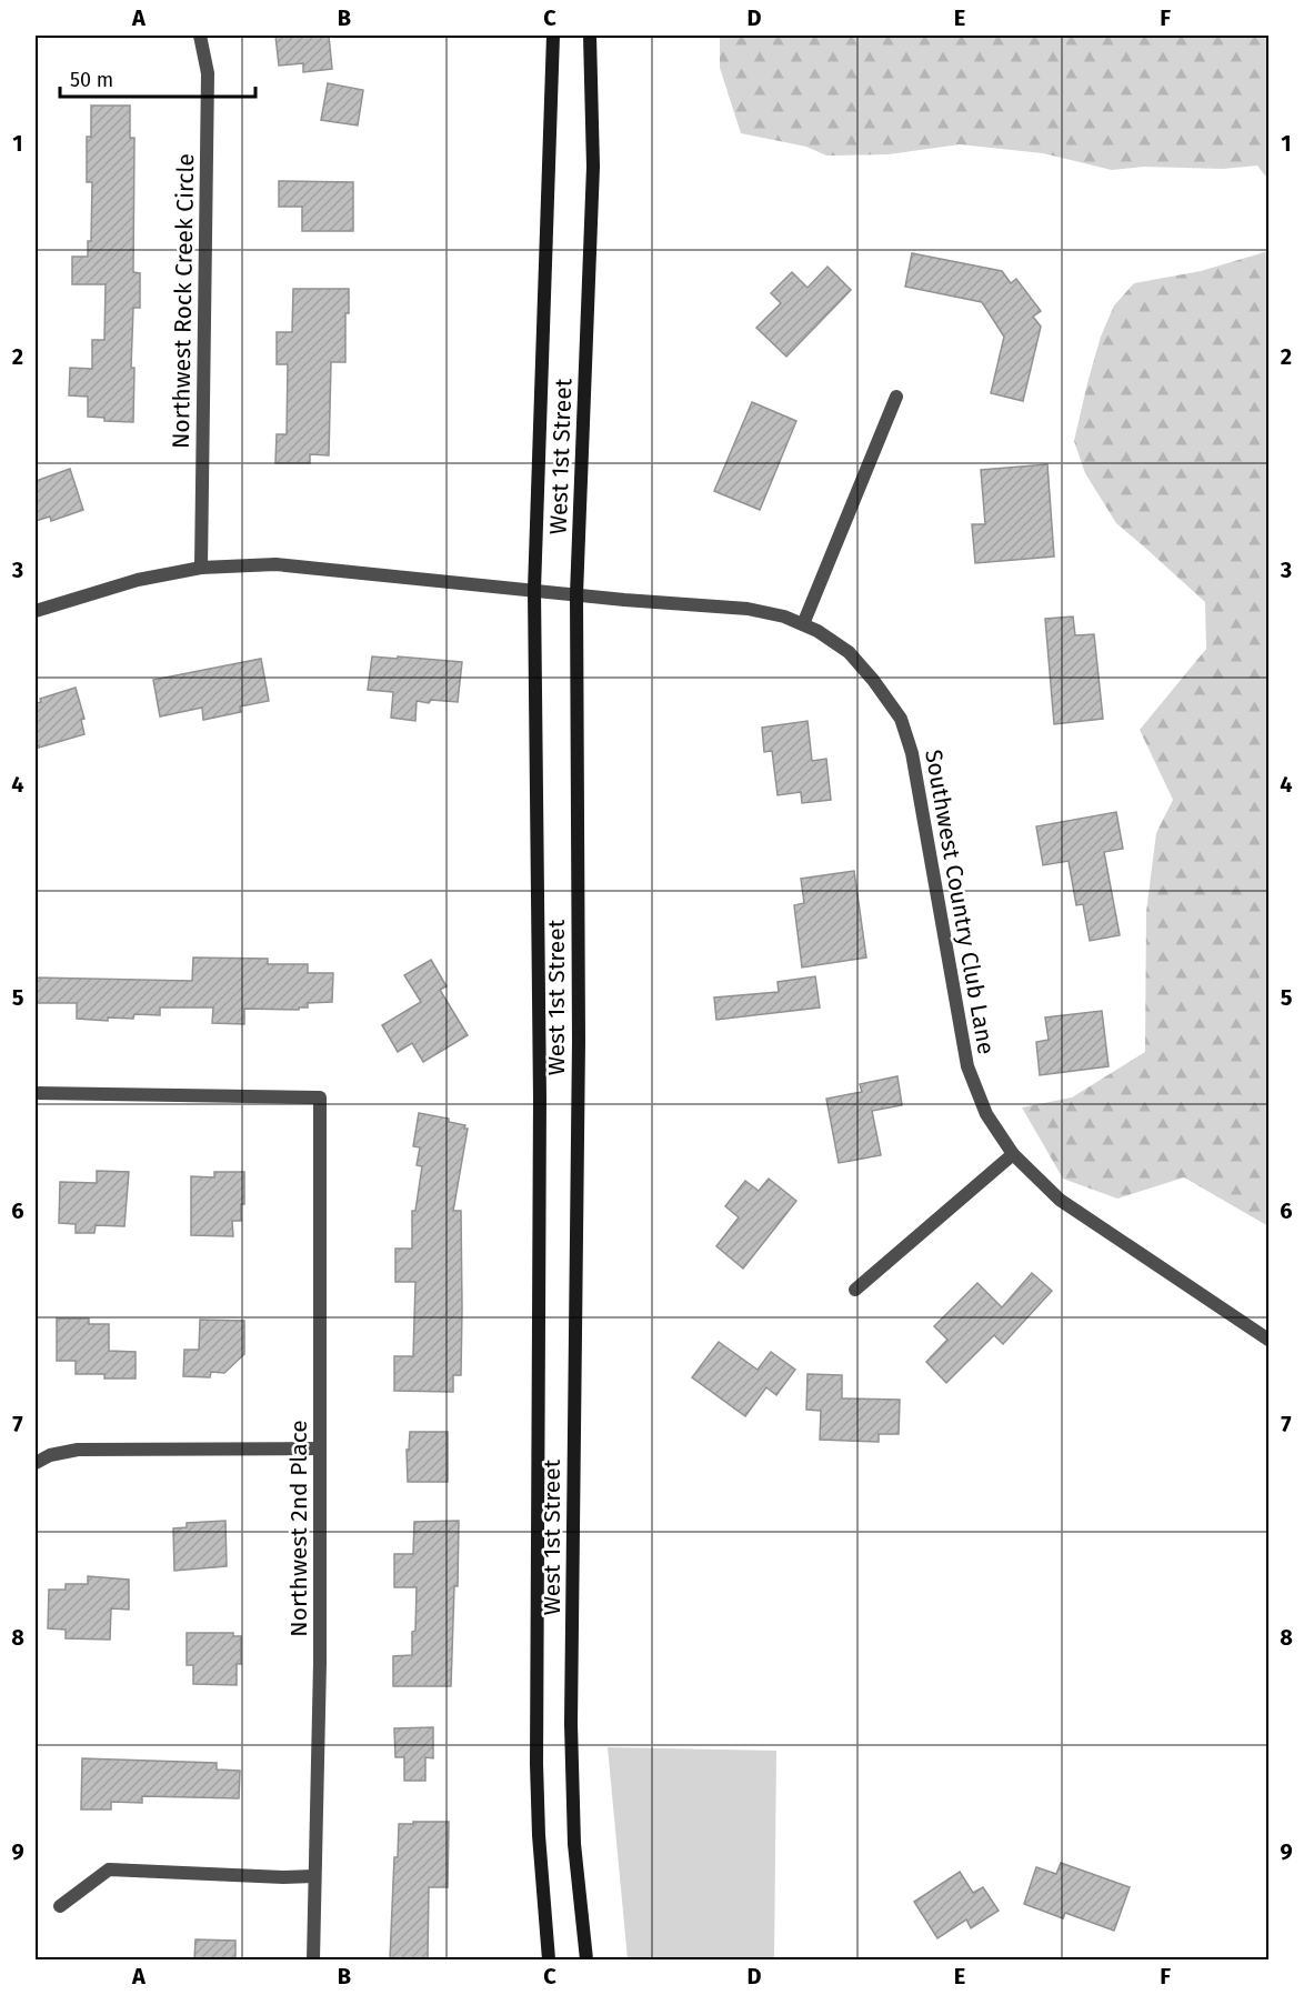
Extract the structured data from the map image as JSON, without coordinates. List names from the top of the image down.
{
  "streets": {
    "main road": ["West 1st Street"],
    "street": ["Northwest Rock Creek Circle", "Southwest Country Club Lane", "Northwest 2nd Place"]
  },
  "crossings": [
    ["Northwest Rock Creek Circle", "Southwest Country Club Lane"],
    ["West 1st Street", "Southwest Country Club Lane"]
  ],
  "scale_bar": "50 m",
  "grid": {
    "columns": [
      "A",
      "B",
      "C",
      "D",
      "E",
      "F"
    ],
    "rows": [
      "1",
      "2",
      "3",
      "4",
      "5",
      "6",
      "7",
      "8",
      "9"
    ]
  }
}
